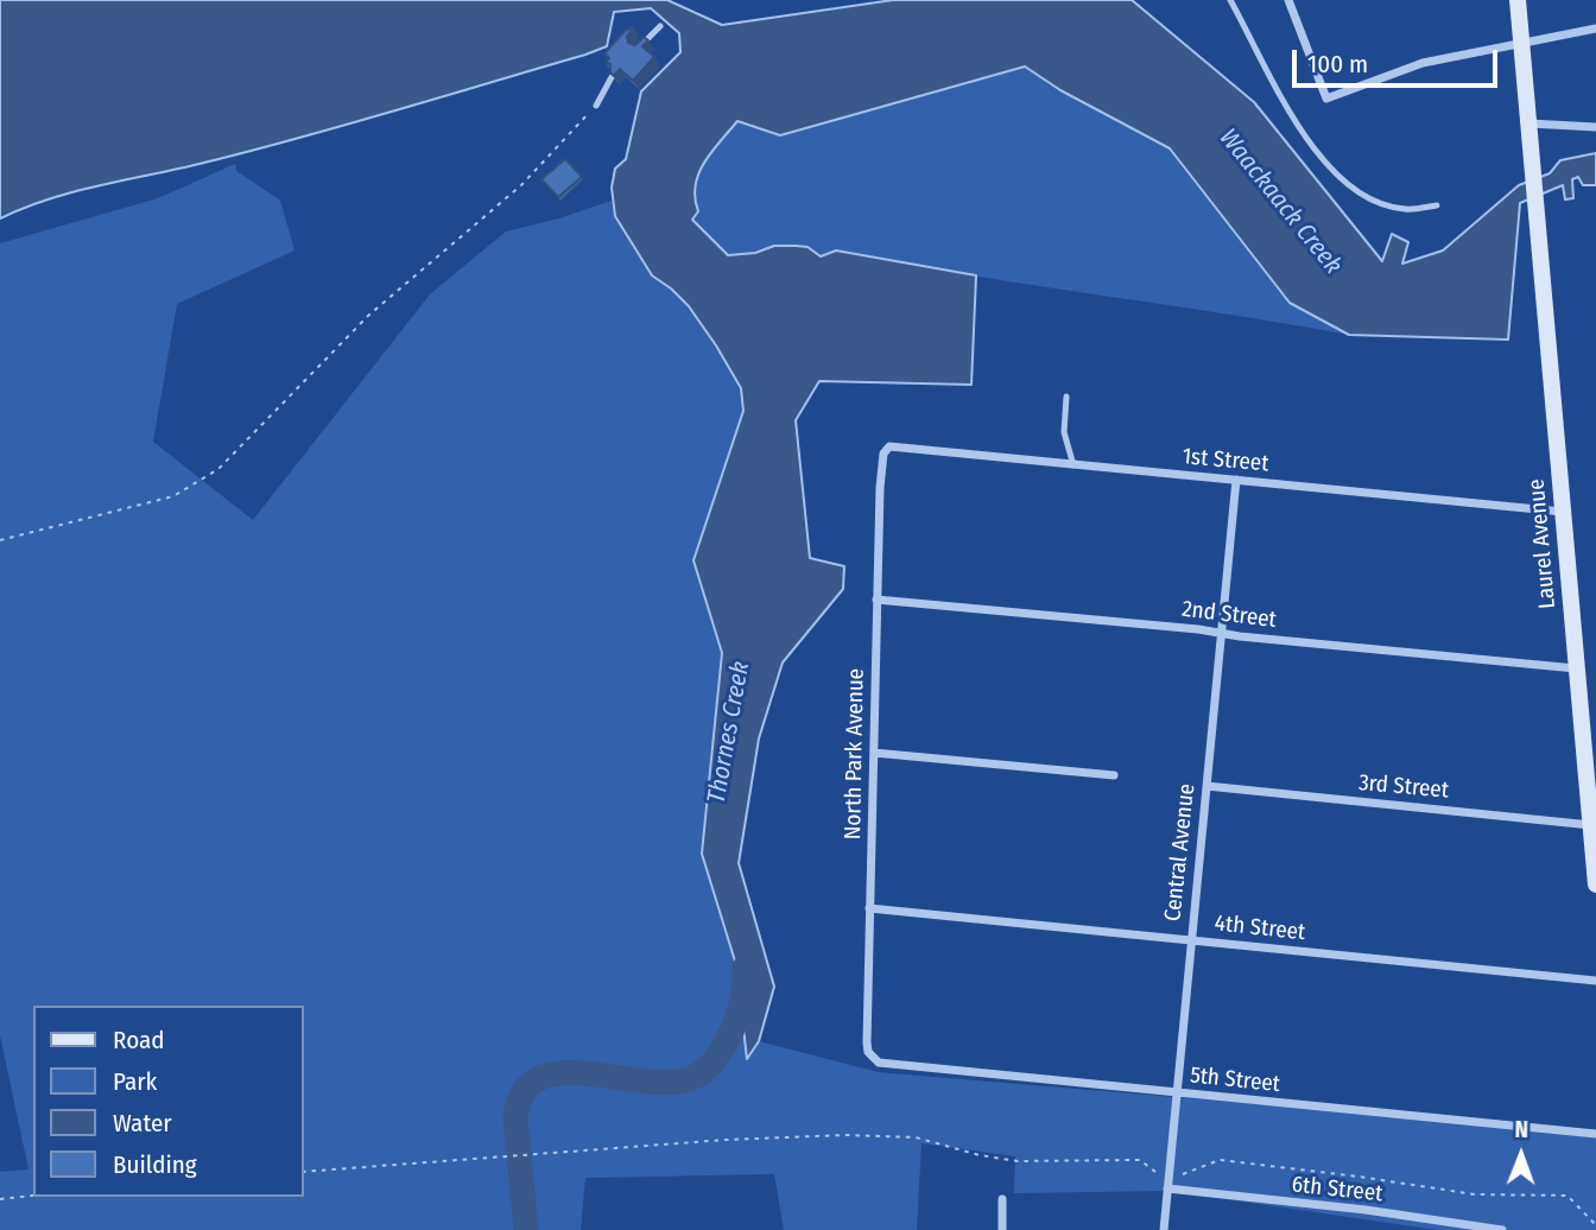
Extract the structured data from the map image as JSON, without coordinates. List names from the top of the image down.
{
  "streets": {
    "street": [
      "1st Street",
      "Laurel Avenue",
      "2nd Street",
      "North Park Avenue",
      "3rd Street",
      "Central Avenue",
      "4th Street",
      "5th Street",
      "6th Street"
    ]
  },
  "crossings": [
    ["1st Street", "Laurel Avenue"],
    ["1st Street", "North Park Avenue"],
    ["1st Street", "Central Avenue"],
    ["Laurel Avenue", "2nd Street"],
    ["Laurel Avenue", "3rd Street"],
    ["2nd Street", "North Park Avenue"],
    ["2nd Street", "Central Avenue"],
    ["North Park Avenue", "4th Street"],
    ["North Park Avenue", "5th Street"],
    ["3rd Street", "Central Avenue"],
    ["Central Avenue", "4th Street"],
    ["Central Avenue", "5th Street"],
    ["Central Avenue", "6th Street"]
  ],
  "water": ["Waackaack Creek", "Thornes Creek"],
  "legend": [
    "Road",
    "Park",
    "Water",
    "Building"
  ],
  "scale_bar": "100 m",
  "north": "top"
}
